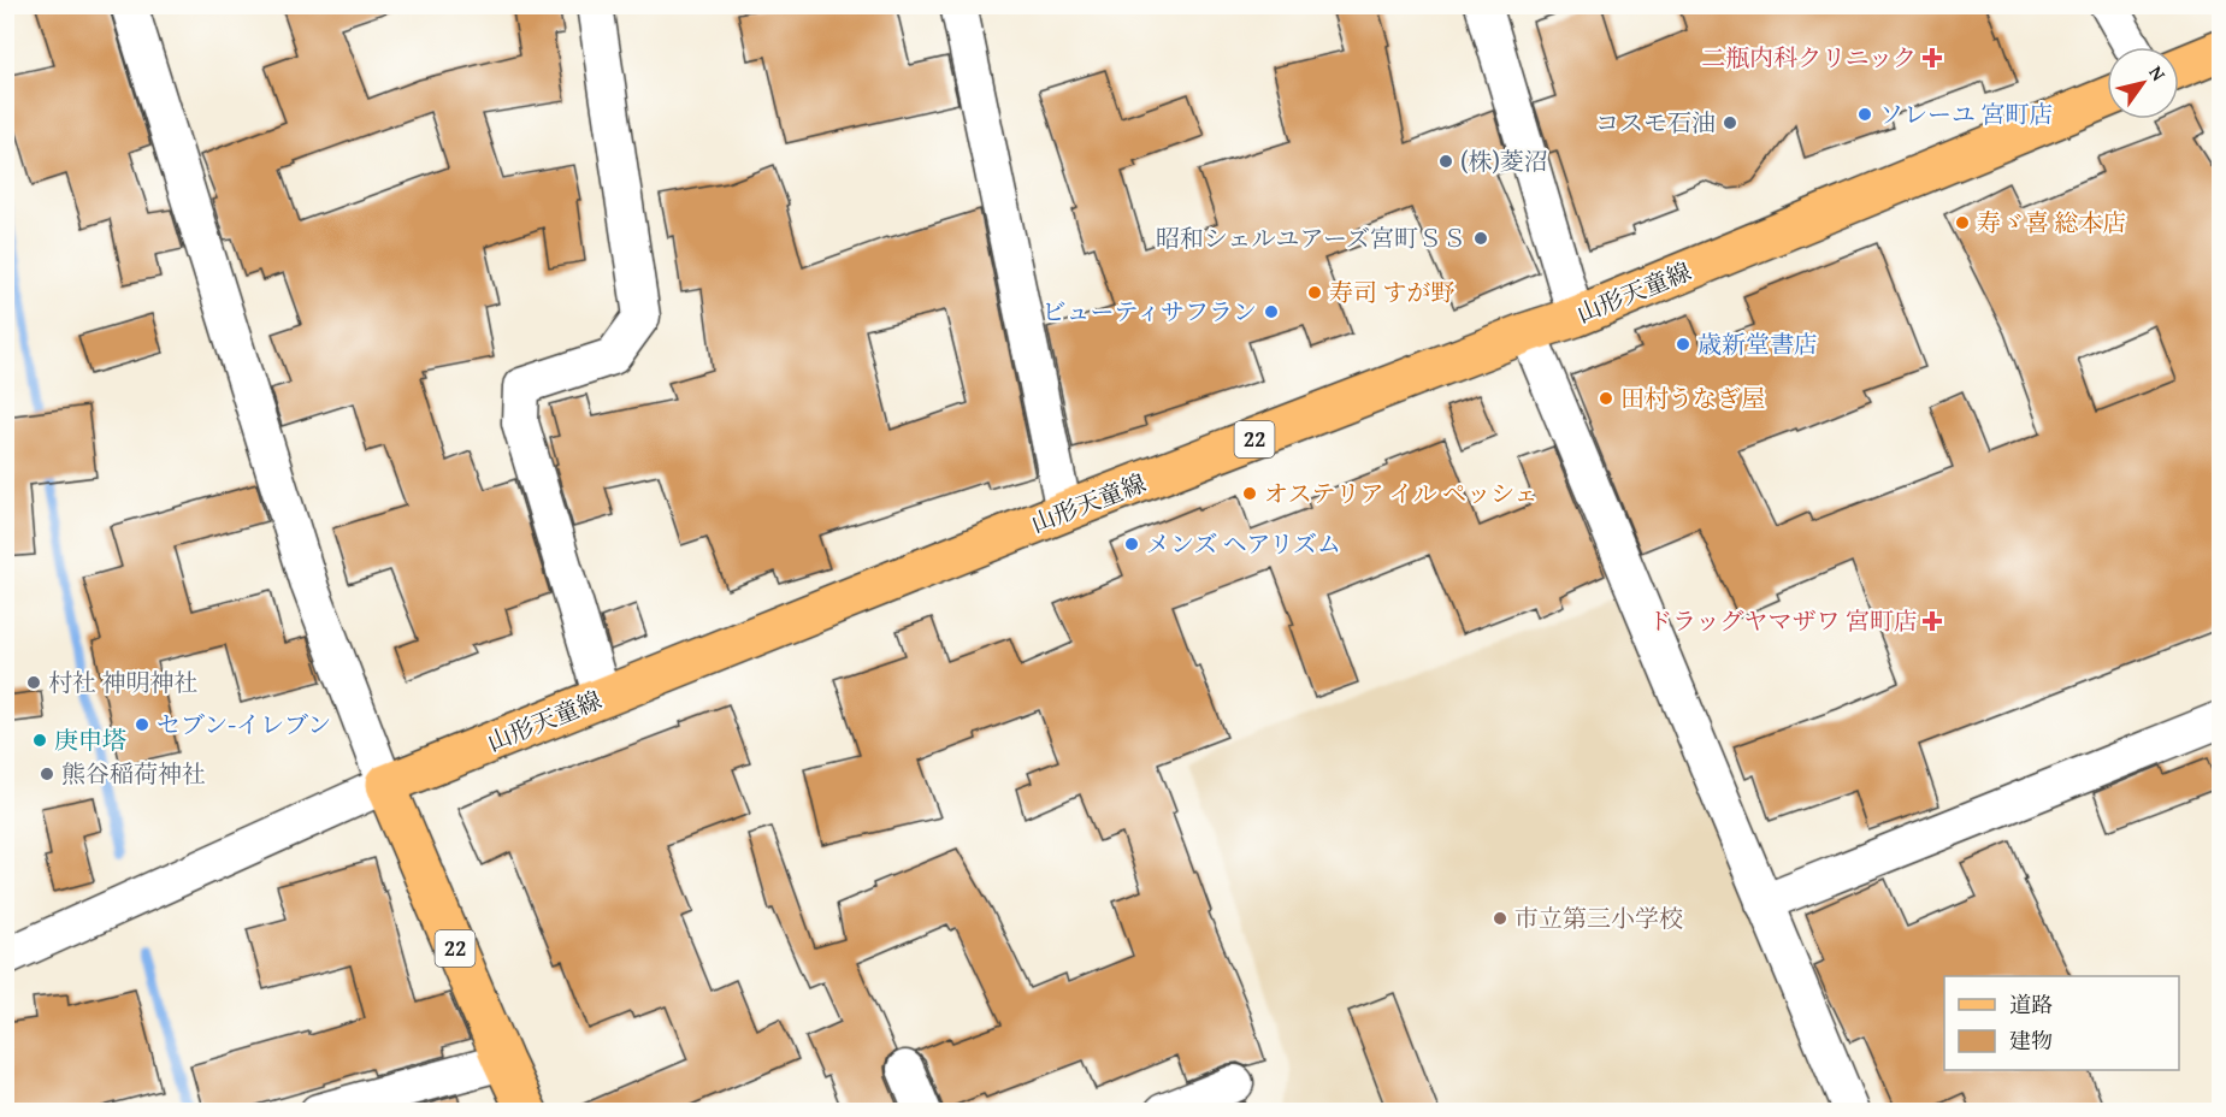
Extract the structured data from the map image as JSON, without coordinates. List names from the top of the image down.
{
  "streets": {
    "main road": ["山形天童線", "22"]
  },
  "crossings": [
    ["山形天童線", "22"]
  ],
  "places": {
    "health": ["二瓶内科クリニック", "ドラッグヤマザワ 宮町店"],
    "other": [
      "ソレーユ 宮町店",
      "コスモ石油",
      "(株)菱沼",
      "寿ゞ喜 総本店",
      "昭和シェルユアーズ宮町ＳＳ",
      "寿司 すが野",
      "ビューティサフラン",
      "歳新堂書店",
      "田村うなぎ屋",
      "オステリア イル ペッシェ",
      "メンズ ヘアリズム",
      "村社 神明神社",
      "セブン-イレブン",
      "庚申塔",
      "熊谷稲荷神社",
      "市立第三小学校"
    ]
  },
  "legend": ["道路", "建物"],
  "north": "top right"
}
